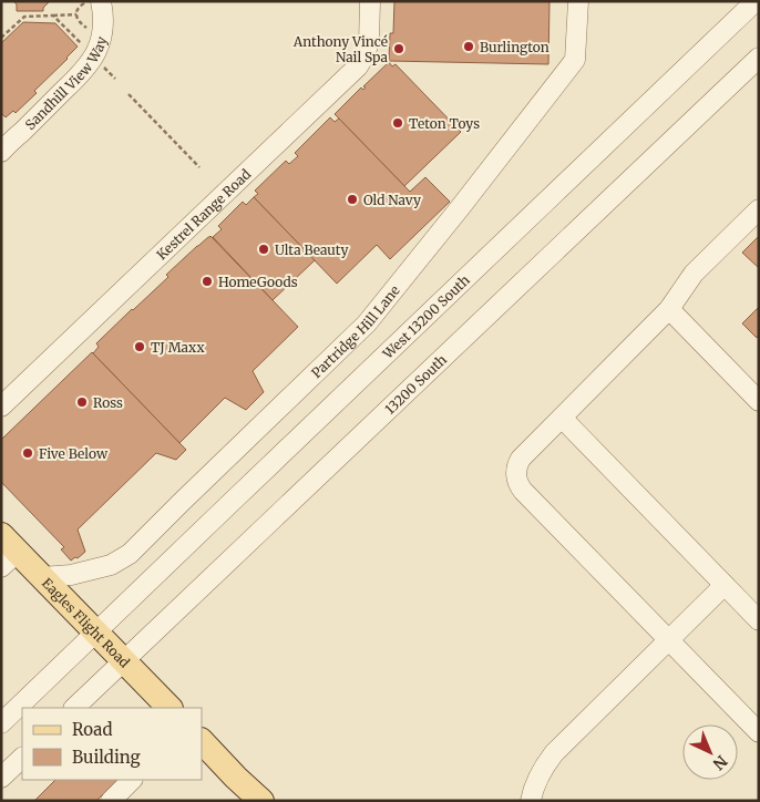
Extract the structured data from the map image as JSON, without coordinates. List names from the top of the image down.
{
  "streets": {
    "main road": ["Eagles Flight Road"],
    "street": [
      "Sandhill View Way",
      "Kestrel Range Road",
      "West 13200 South",
      "Partridge Hill Lane",
      "13200 South"
    ]
  },
  "crossings": [
    ["West 13200 South", "Eagles Flight Road"],
    ["Partridge Hill Lane", "Eagles Flight Road"],
    ["13200 South", "Eagles Flight Road"]
  ],
  "places": [
    "Burlington",
    "Anthony Vincé Nail Spa",
    "Teton Toys",
    "Old Navy",
    "Ulta Beauty",
    "HomeGoods",
    "TJ Maxx",
    "Ross",
    "Five Below"
  ],
  "legend": ["Road", "Building"],
  "north": "bottom right"
}
